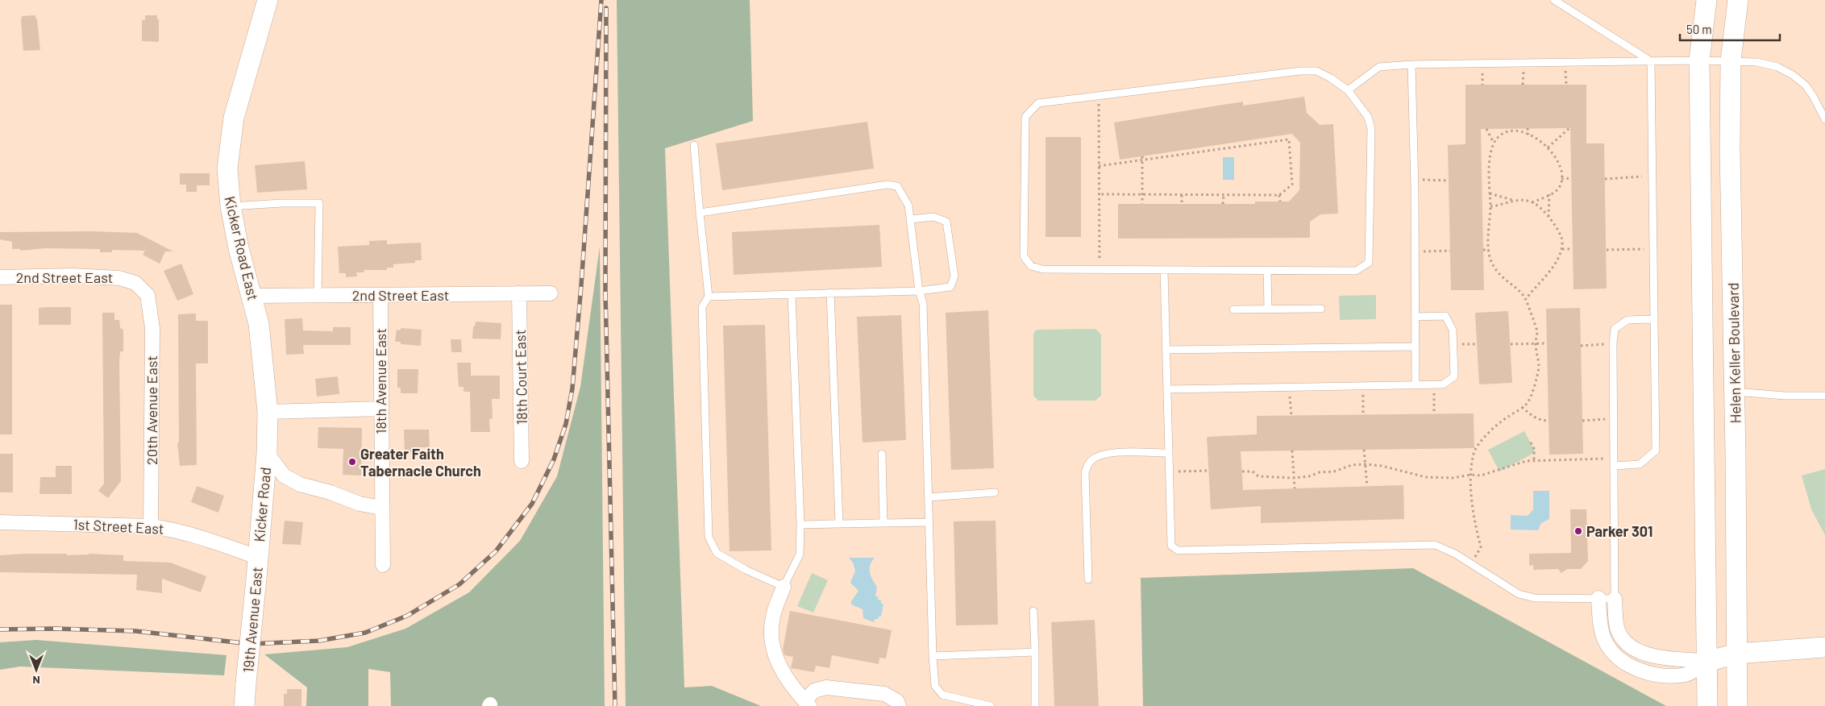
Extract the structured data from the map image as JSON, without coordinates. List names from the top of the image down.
{
  "streets": {
    "street": [
      "Kicker Road East",
      "2nd Street East",
      "Helen Keller Boulevard",
      "18th Court East",
      "18th Avenue East",
      "20th Avenue East",
      "Kicker Road",
      "1st Street East",
      "19th Avenue East"
    ]
  },
  "crossings": [
    ["Kicker Road East", "2nd Street East"],
    ["Kicker Road East", "Kicker Road"],
    ["2nd Street East", "18th Court East"],
    ["2nd Street East", "18th Avenue East"],
    ["2nd Street East", "20th Avenue East"],
    ["20th Avenue East", "1st Street East"],
    ["Kicker Road", "1st Street East"],
    ["Kicker Road", "19th Avenue East"],
    ["1st Street East", "19th Avenue East"]
  ],
  "places": ["Greater Faith Tabernacle Church", "Parker 301"],
  "scale_bar": "50 m",
  "north": "bottom"
}
